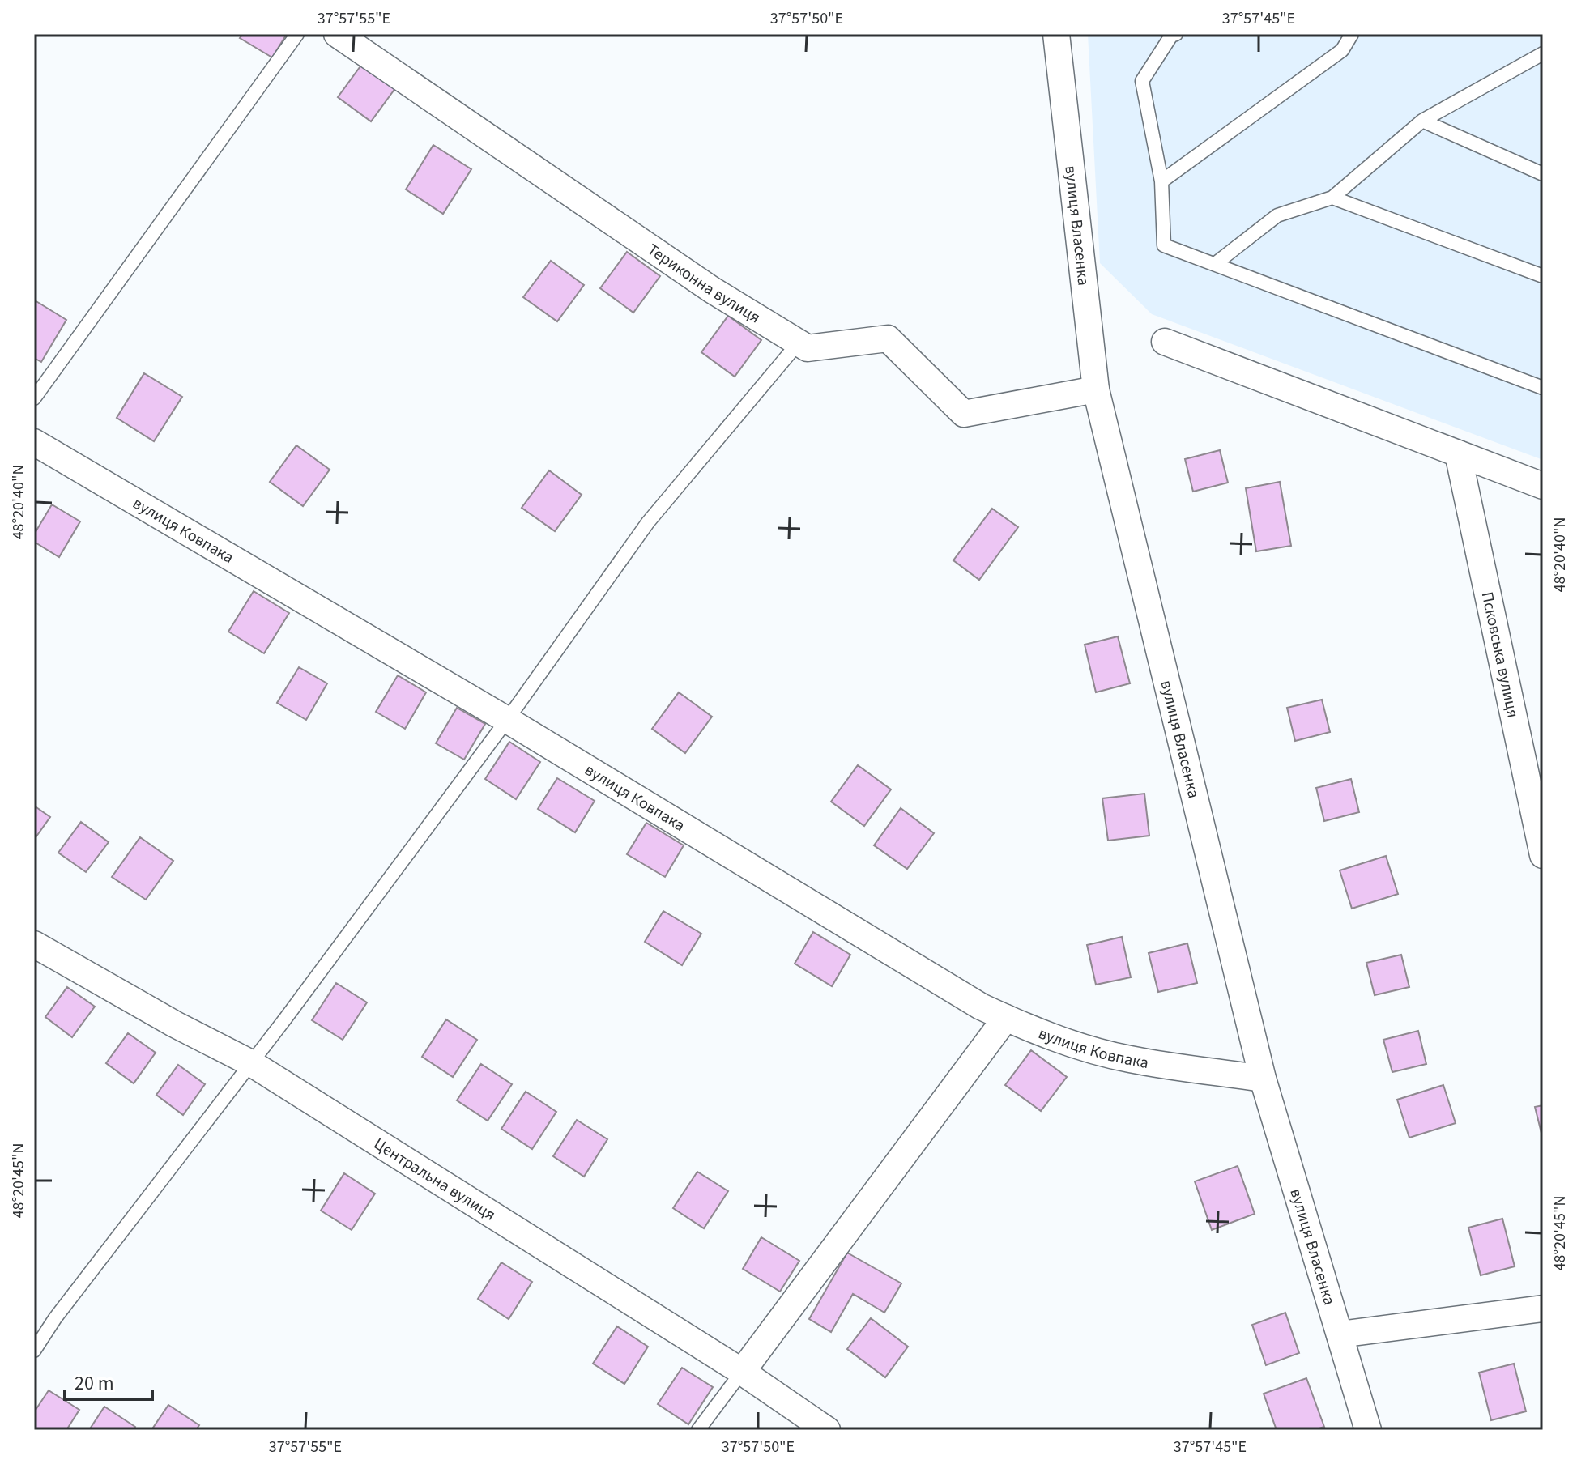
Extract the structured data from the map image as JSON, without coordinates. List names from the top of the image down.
{
  "streets": {
    "street": [
      "вулиця Власенка",
      "Териконна вулиця",
      "вулиця Ковпака",
      "Псковська вулиця",
      "Центральна вулиця"
    ]
  },
  "crossings": [
    ["вулиця Власенка", "Териконна вулиця"],
    ["вулиця Власенка", "вулиця Ковпака"]
  ],
  "scale_bar": "20 m",
  "coordinates": [
    "37°57'55\"E",
    "37°57'50\"E",
    "37°57'45\"E",
    "48°20'40\"N",
    "48°20'45\"N"
  ]
}
